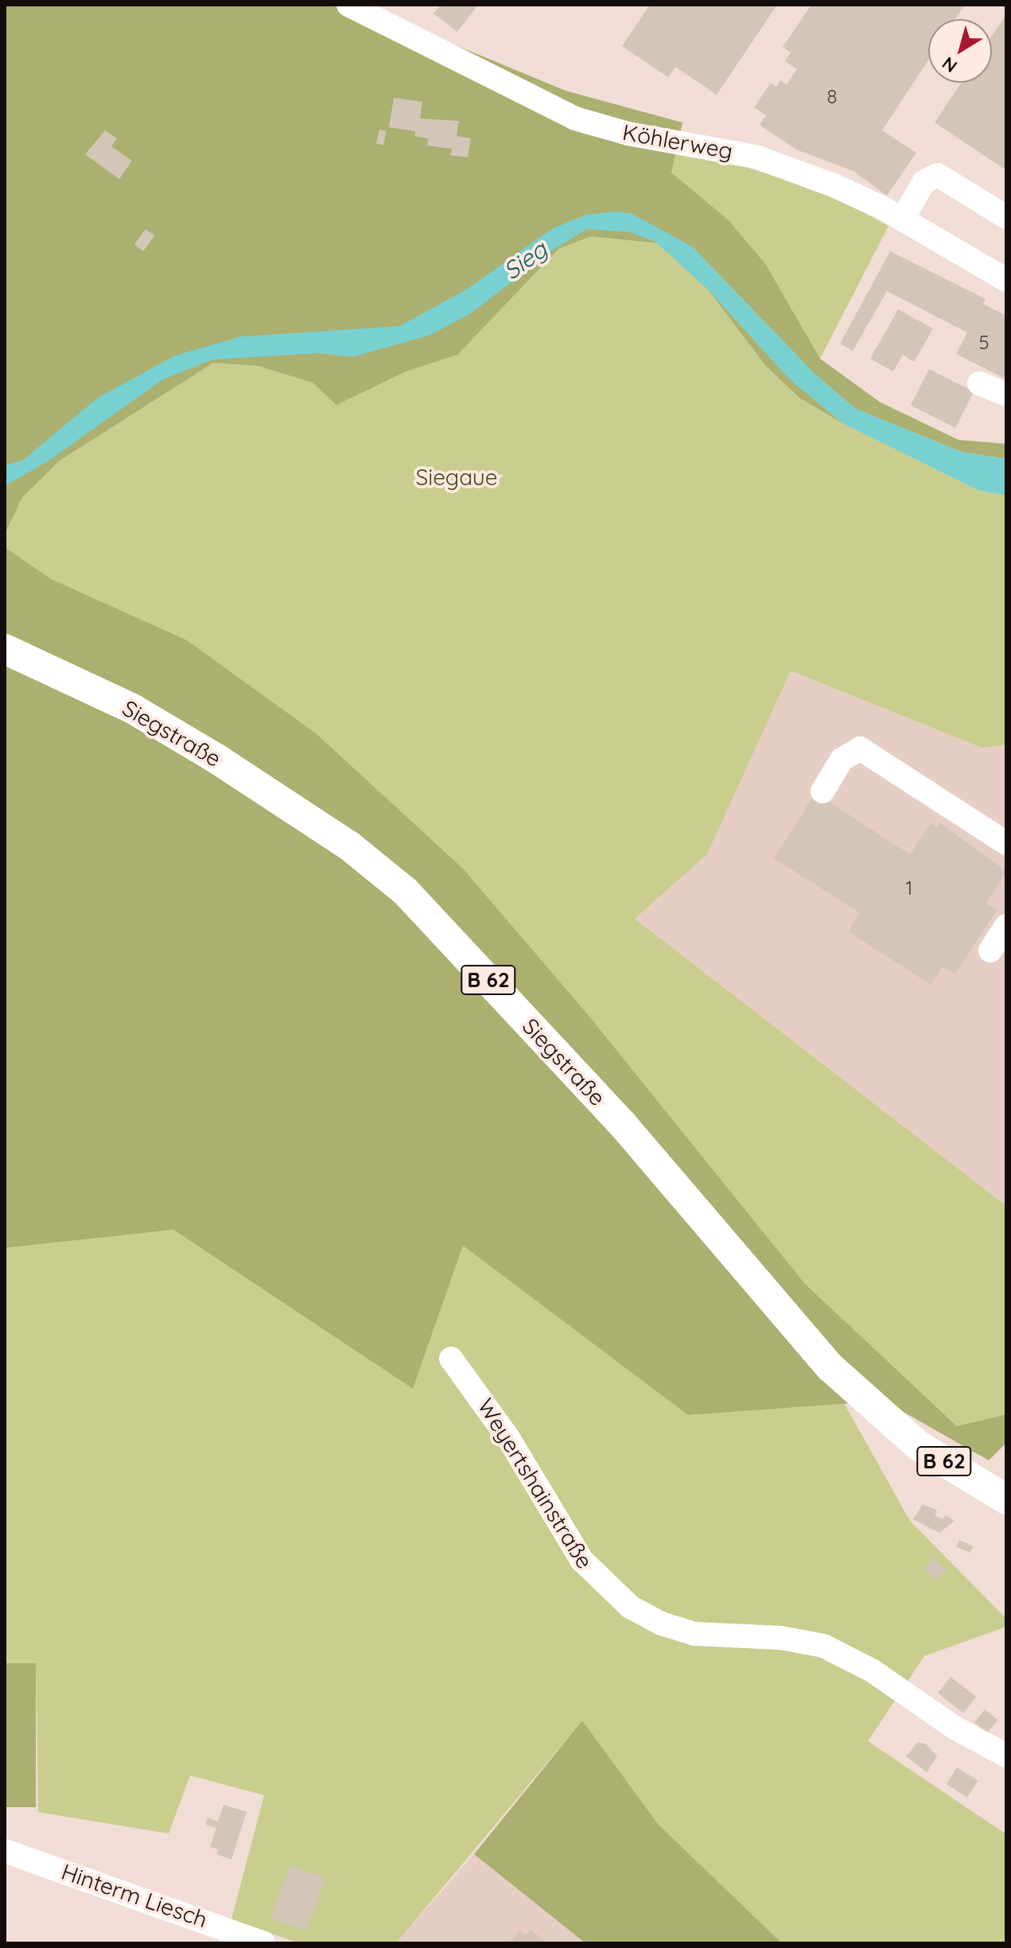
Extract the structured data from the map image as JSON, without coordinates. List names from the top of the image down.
{
  "streets": {
    "main road": ["Siegstraße", "B 62"],
    "street": ["Köhlerweg", "Weyertshainstraße", "Hinterm Liesch"]
  },
  "water": ["Sieg"],
  "parks": ["Siegaue"],
  "house_numbers": ["8", "5", "1"],
  "north": "bottom left"
}
